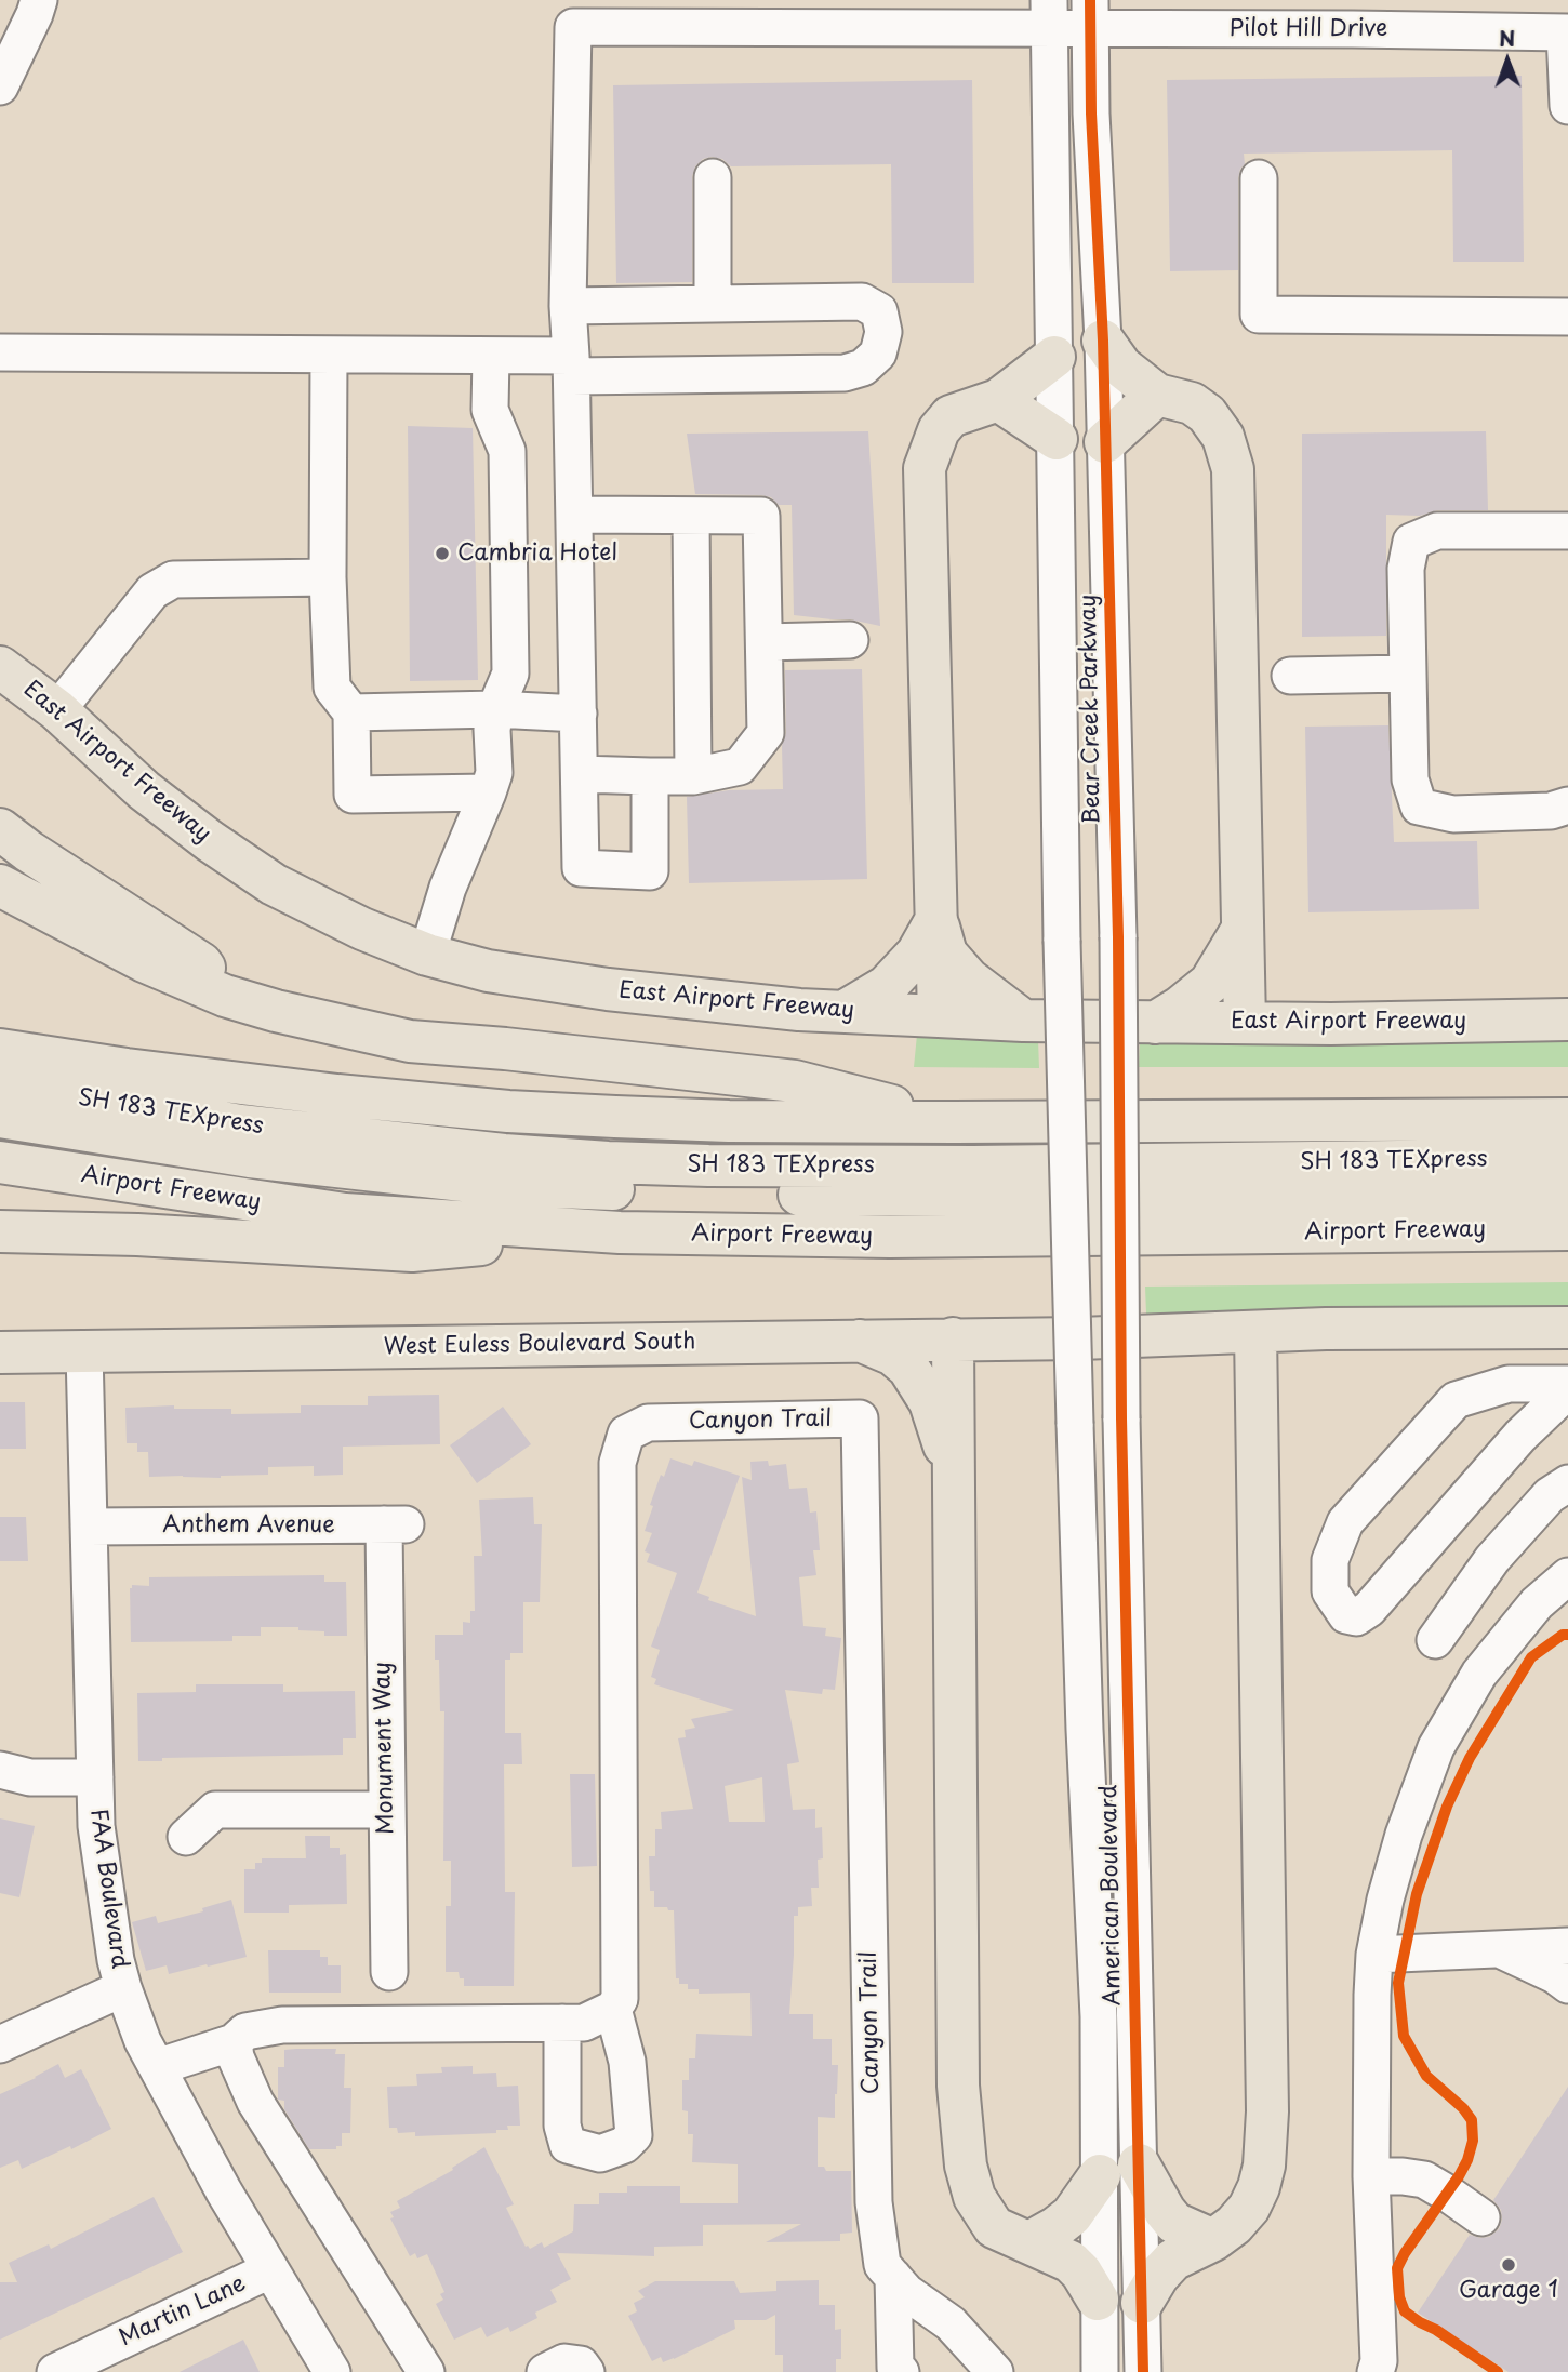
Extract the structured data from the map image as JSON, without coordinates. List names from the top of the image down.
{
  "streets": {
    "main road": [
      "East Airport Freeway",
      "SH 183 TEXpress",
      "Airport Freeway",
      "West Euless Boulevard South"
    ],
    "street": [
      "Pilot Hill Drive",
      "Bear Creek Parkway",
      "Canyon Trail",
      "Anthem Avenue",
      "Monument Way",
      "FAA Boulevard",
      "American Boulevard",
      "Martin Lane"
    ]
  },
  "crossings": [
    ["Pilot Hill Drive", "Bear Creek Parkway"],
    ["Bear Creek Parkway", "American Boulevard"],
    ["West Euless Boulevard South", "FAA Boulevard"],
    ["Anthem Avenue", "Monument Way"],
    ["Anthem Avenue", "FAA Boulevard"],
    ["FAA Boulevard", "Martin Lane"]
  ],
  "places": ["Cambria Hotel", "Garage 1"],
  "north": "top"
}
